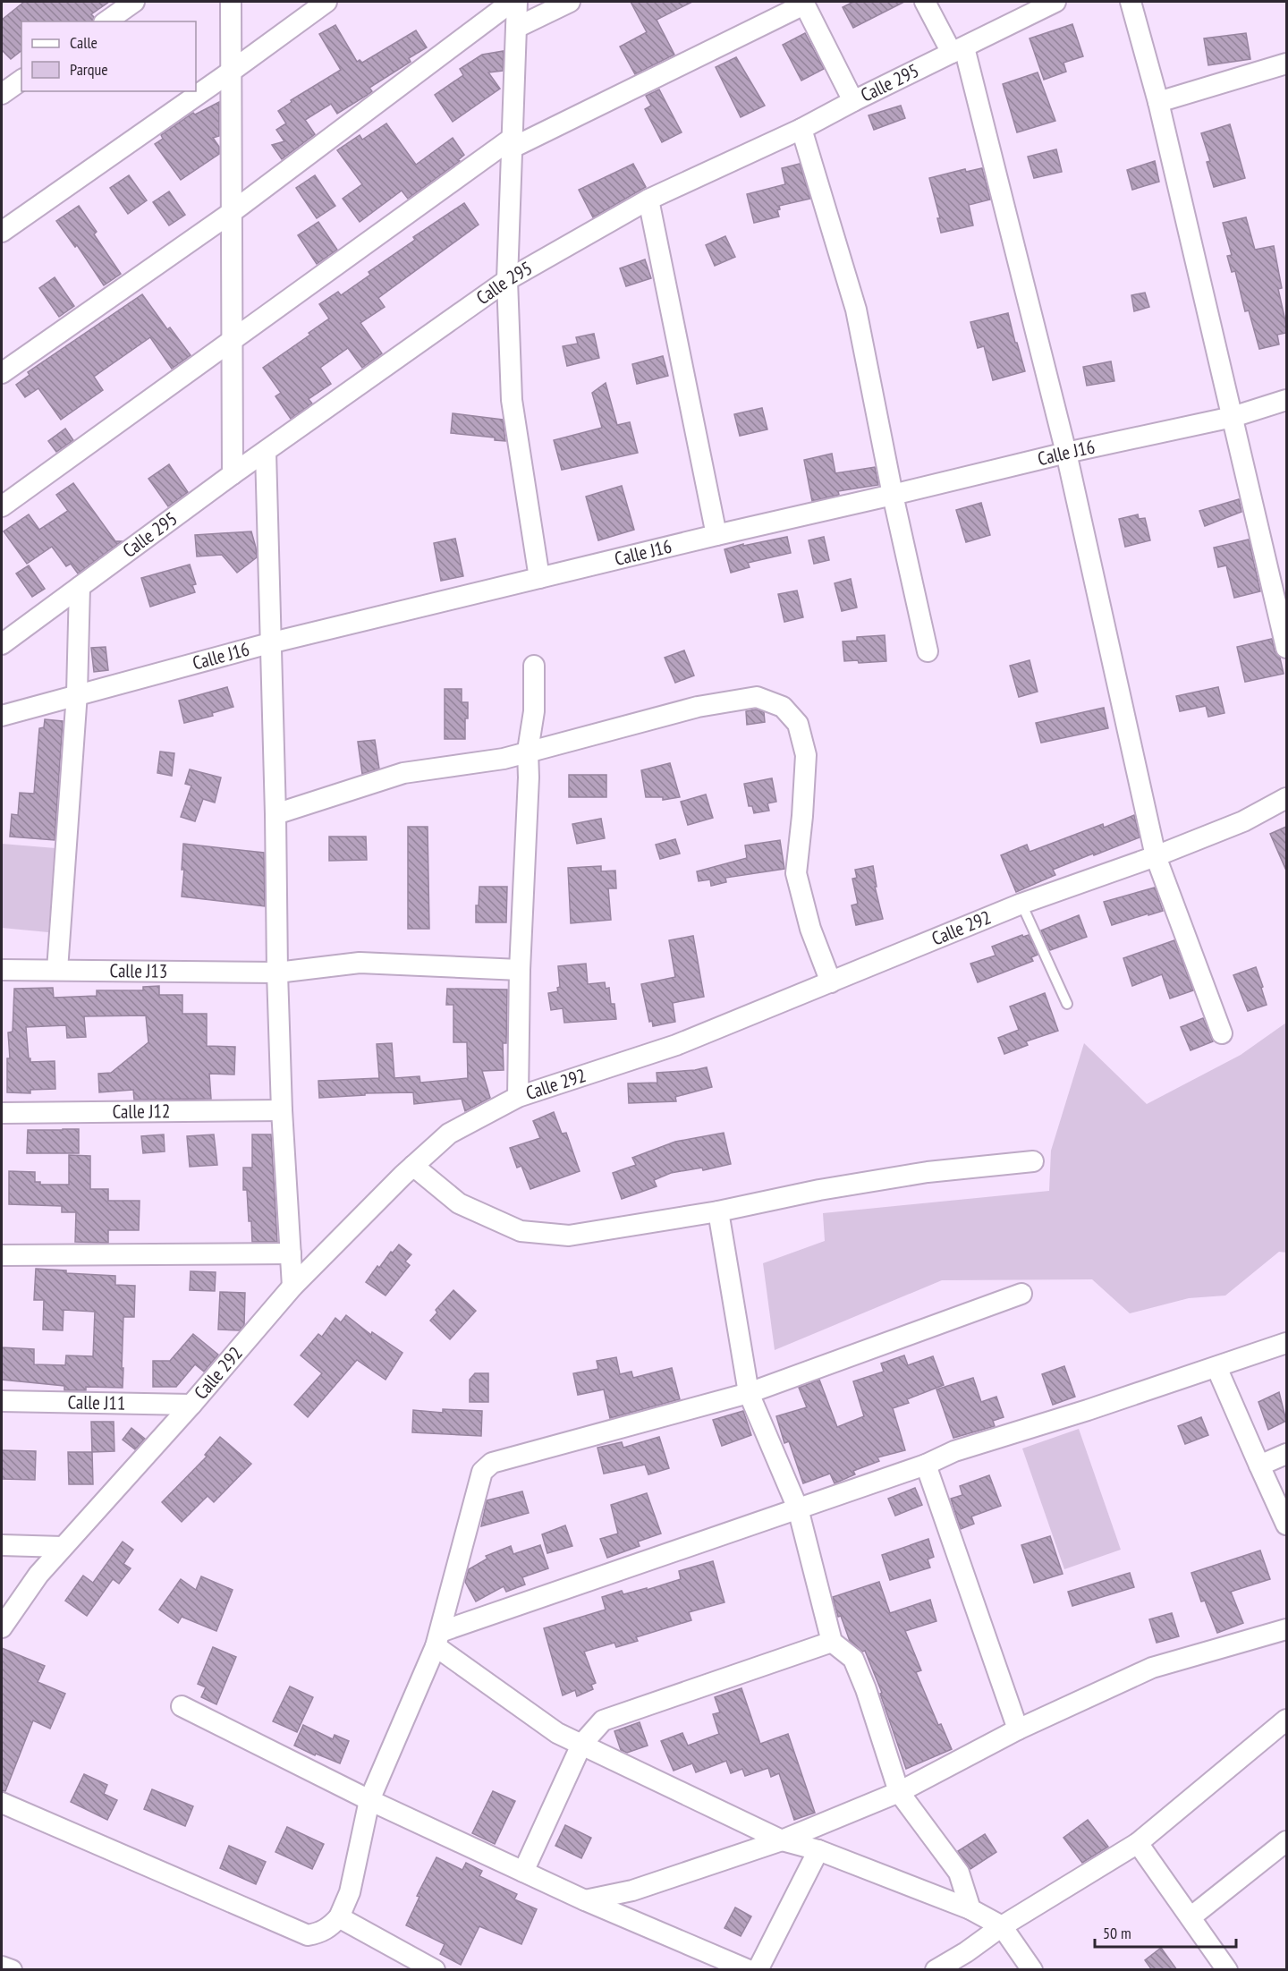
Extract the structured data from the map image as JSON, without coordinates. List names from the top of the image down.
{
  "streets": {
    "street": [
      "Calle 295",
      "Calle J16",
      "Calle 292",
      "Calle J13",
      "Calle J12",
      "Calle J11"
    ]
  },
  "crossings": [
    ["Calle 292", "Calle J11"]
  ],
  "legend": ["Calle", "Parque"],
  "scale_bar": "50 m"
}
